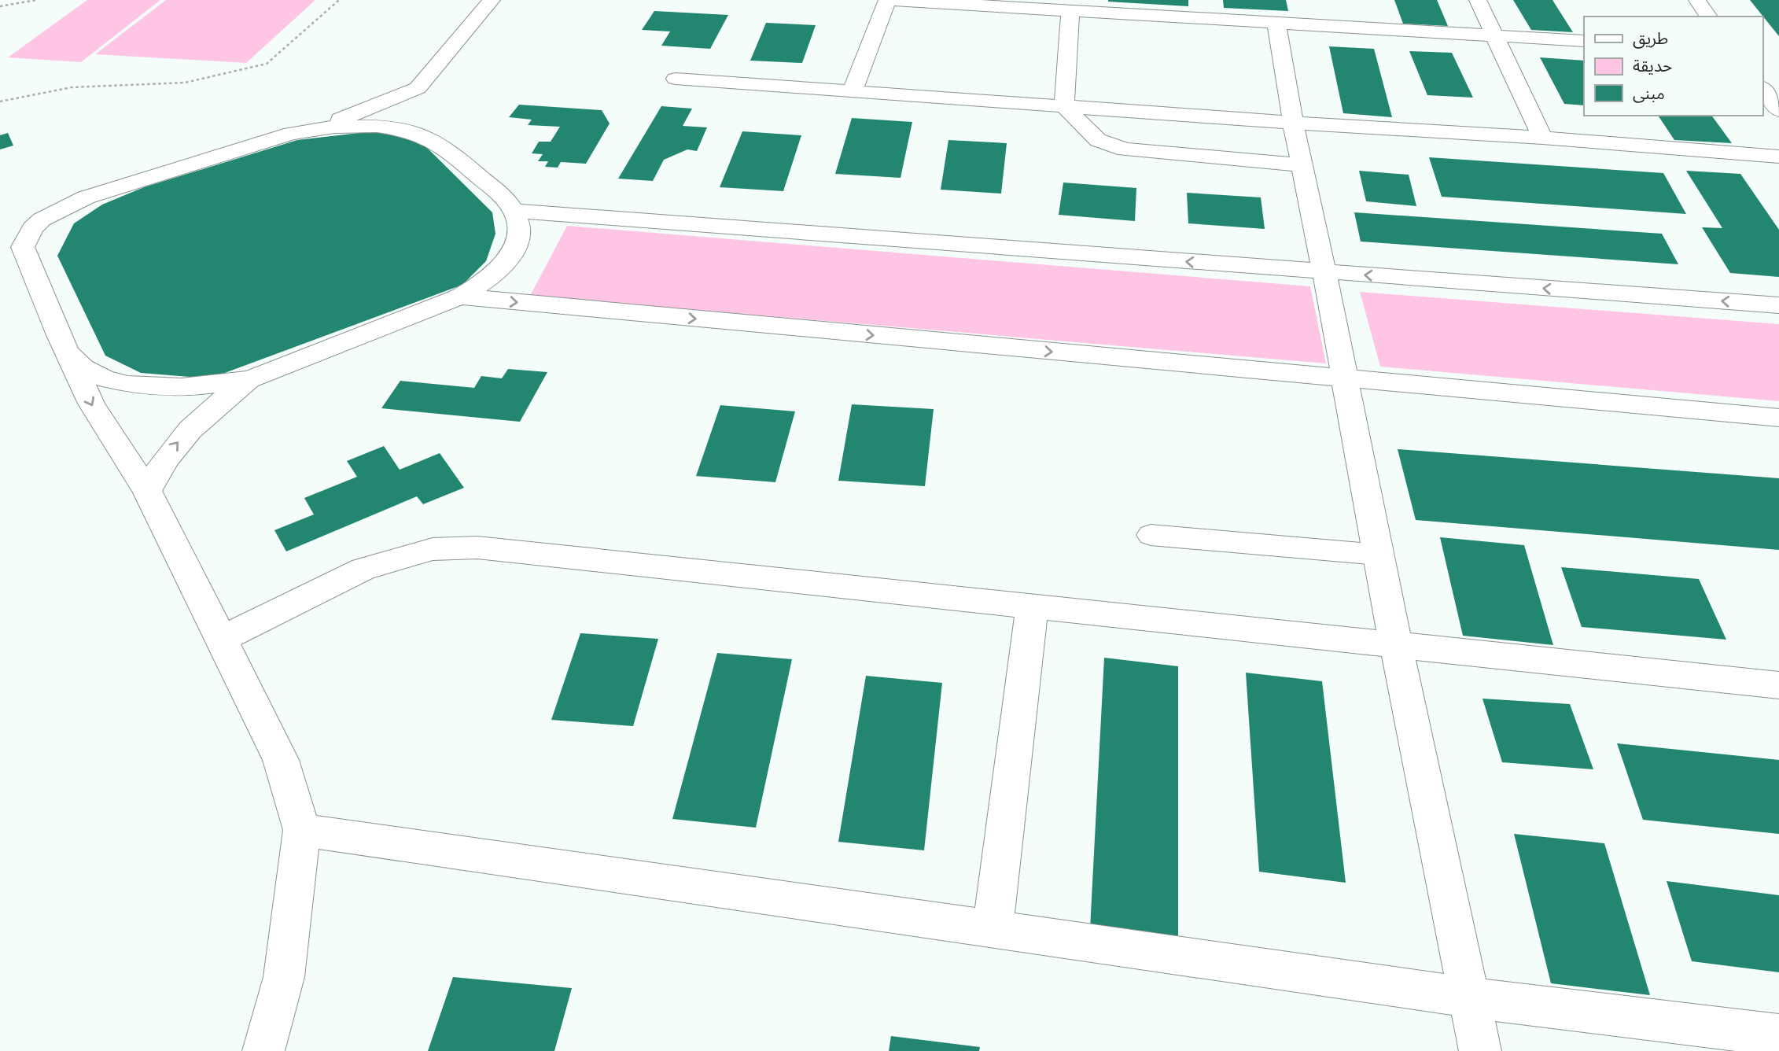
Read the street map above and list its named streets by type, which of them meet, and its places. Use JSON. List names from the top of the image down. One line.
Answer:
{"legend":["طريق","حديقة","مبنى"]}
